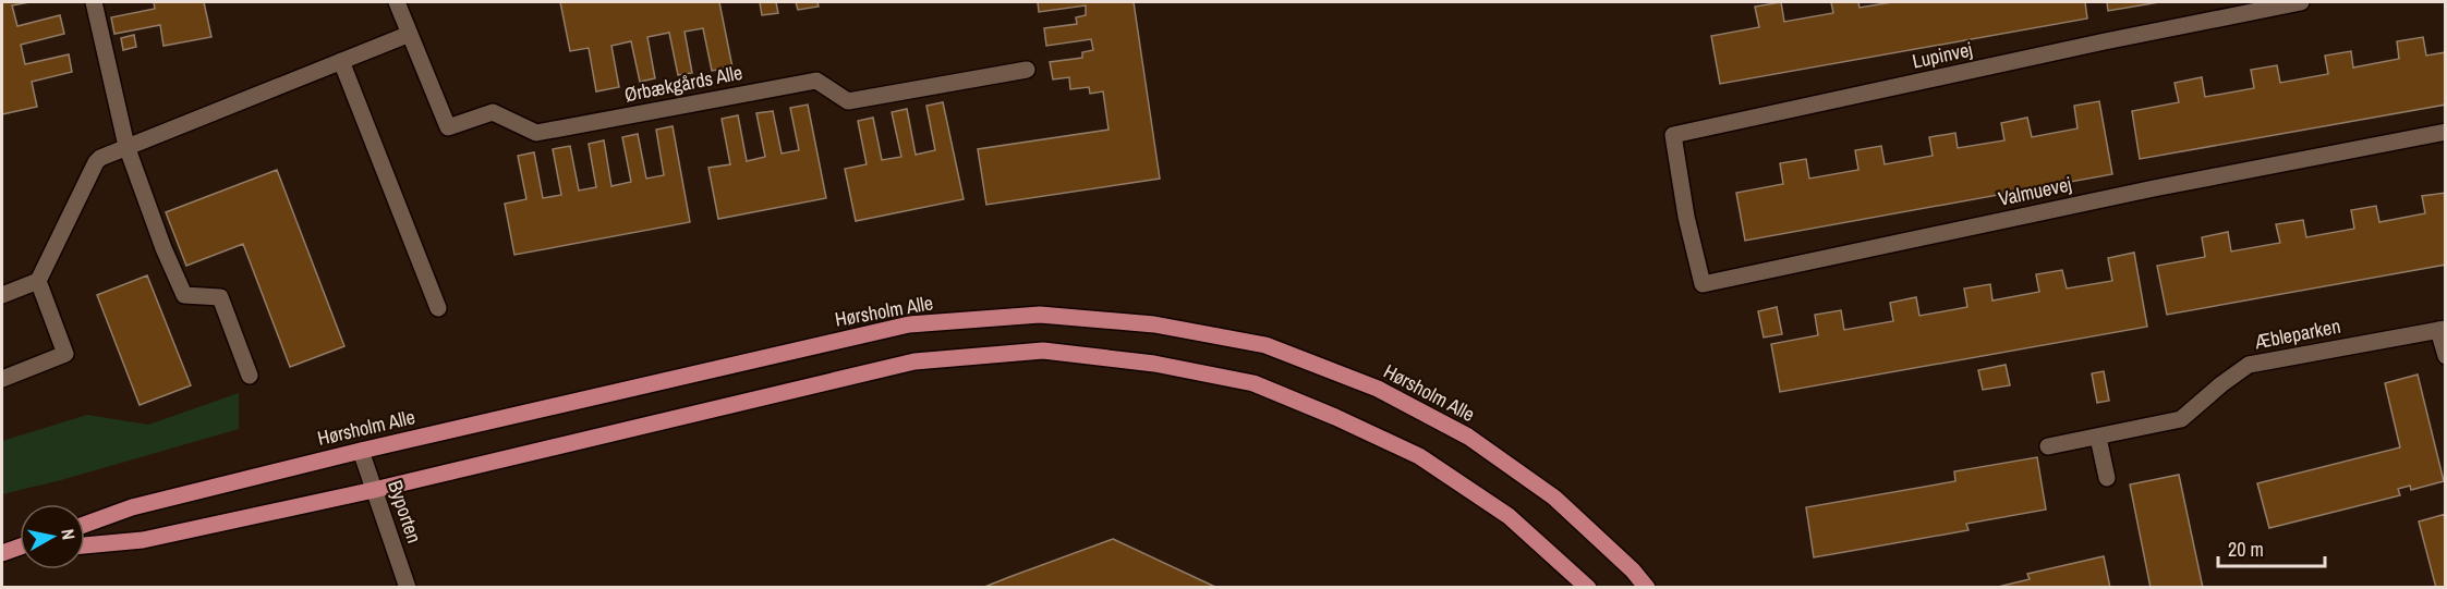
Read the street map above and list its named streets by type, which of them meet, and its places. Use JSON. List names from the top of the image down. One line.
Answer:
{"streets":{"main road":["Hørsholm Alle"],"street":["Lupinvej","Ørbækgårds Alle","Valmuevej","Æbleparken","Byporten"]},"crossings":[["Lupinvej","Valmuevej"],["Hørsholm Alle","Byporten"]],"scale_bar":"20 m","north":"right"}
